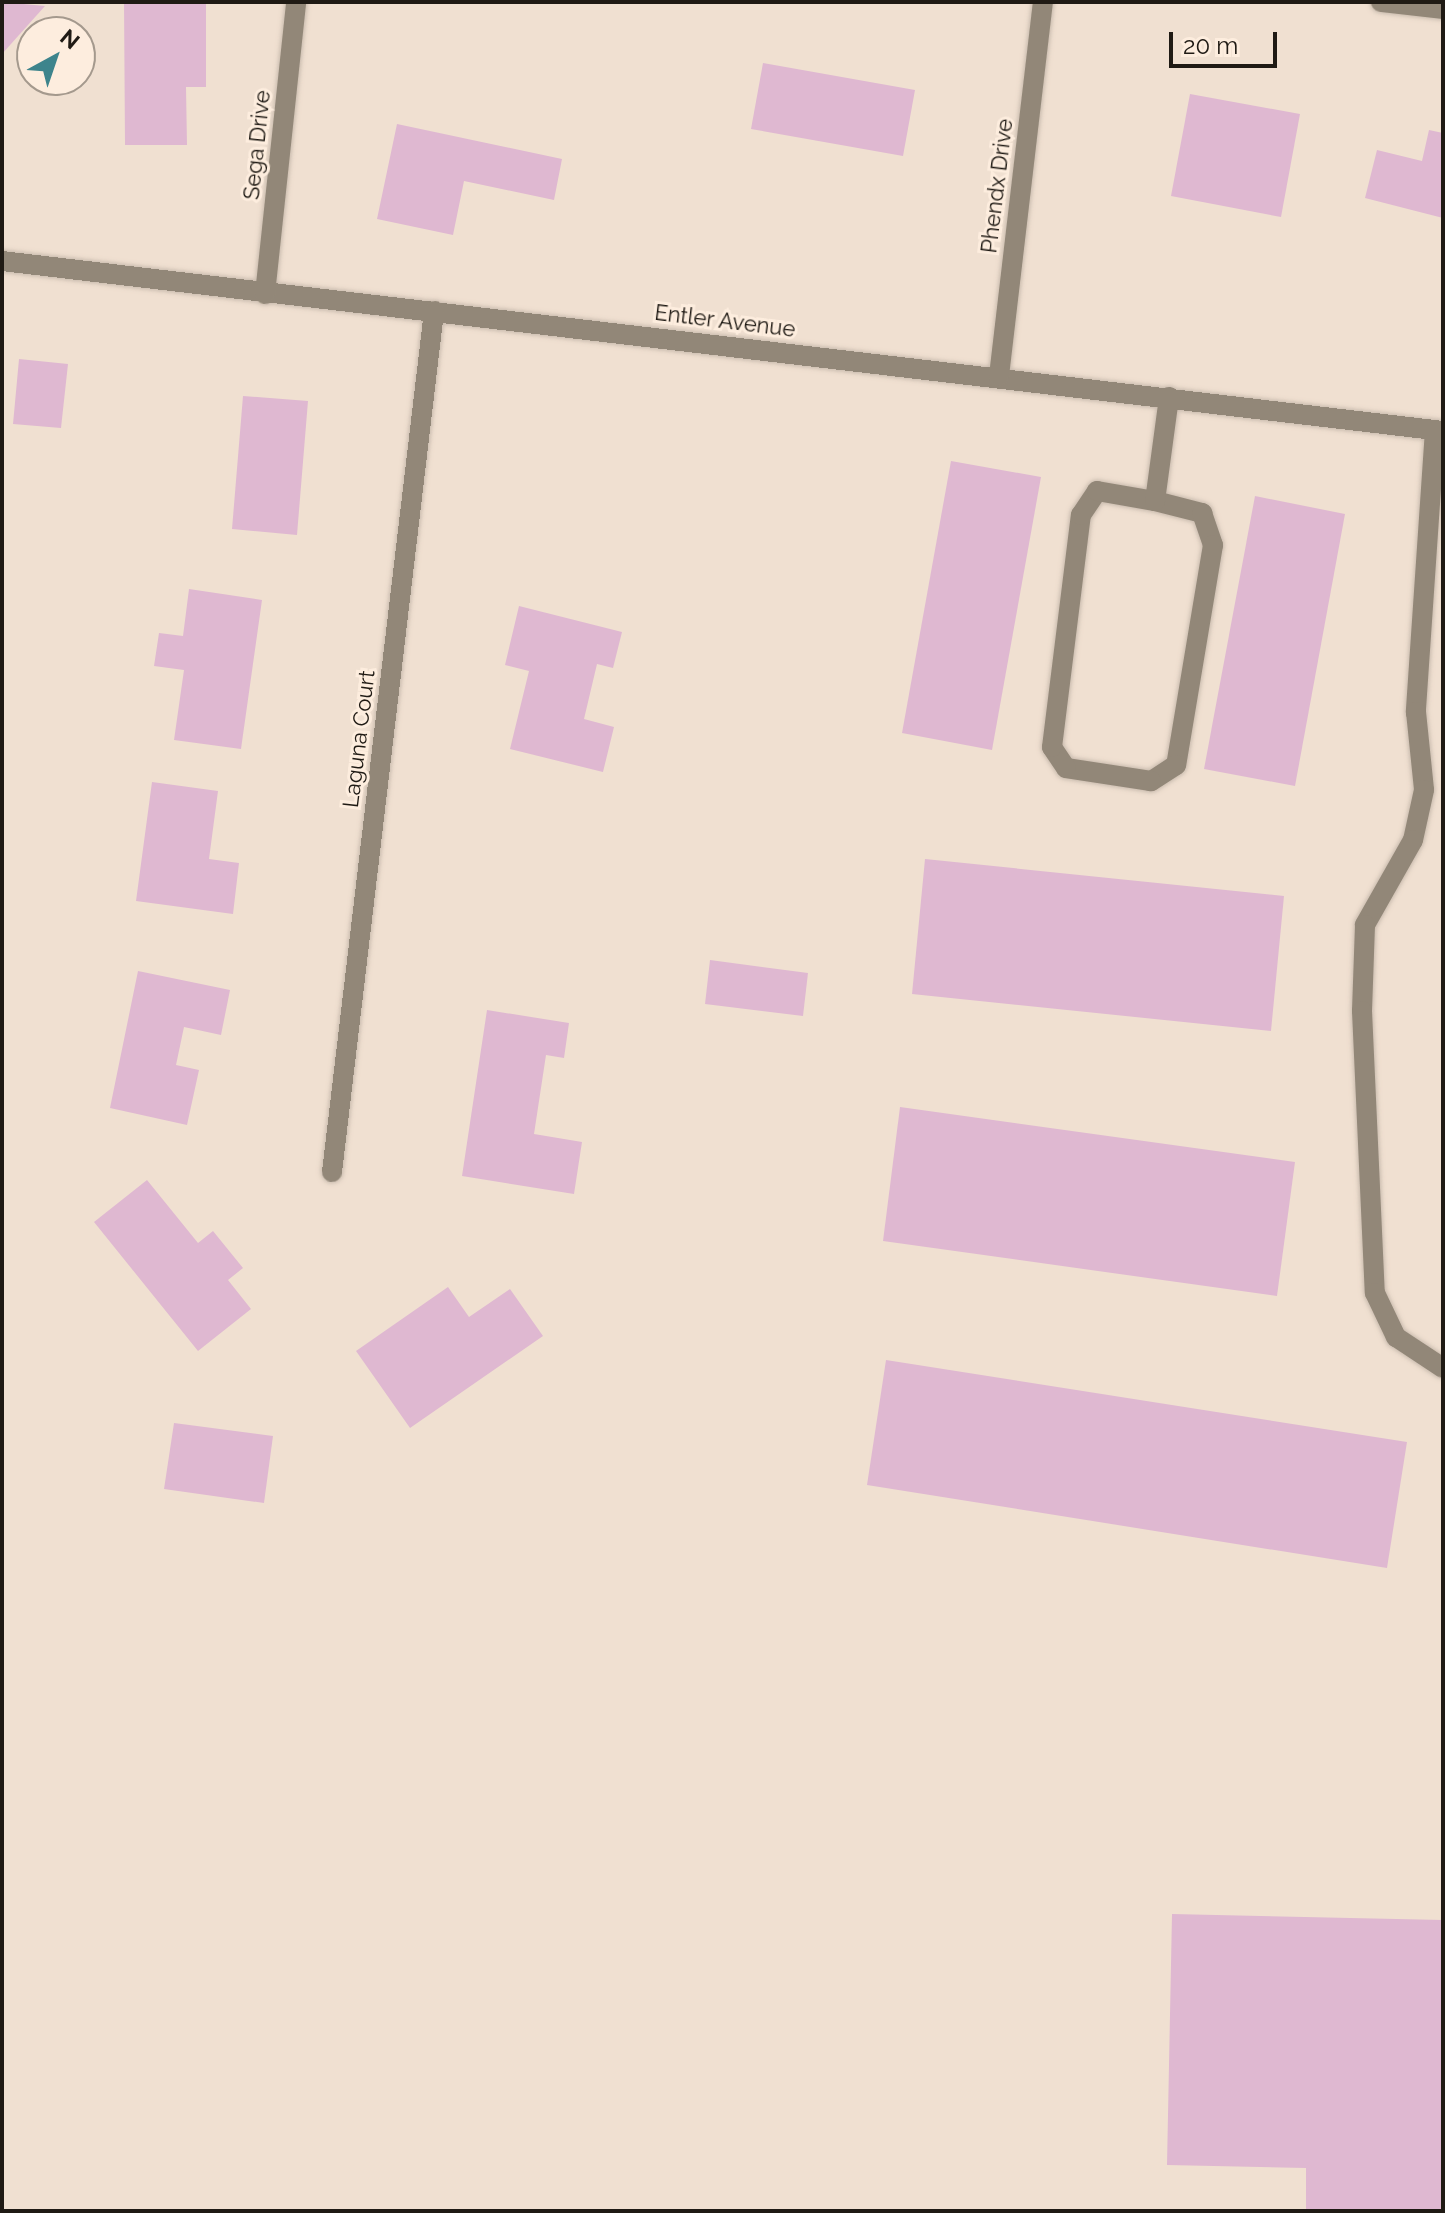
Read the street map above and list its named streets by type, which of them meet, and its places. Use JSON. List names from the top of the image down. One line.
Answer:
{"streets":{"street":["Sega Drive","Phendx Drive","Entler Avenue","Laguna Court"]},"crossings":[["Sega Drive","Entler Avenue"],["Phendx Drive","Entler Avenue"],["Entler Avenue","Laguna Court"]],"scale_bar":"20 m","north":"top right"}
